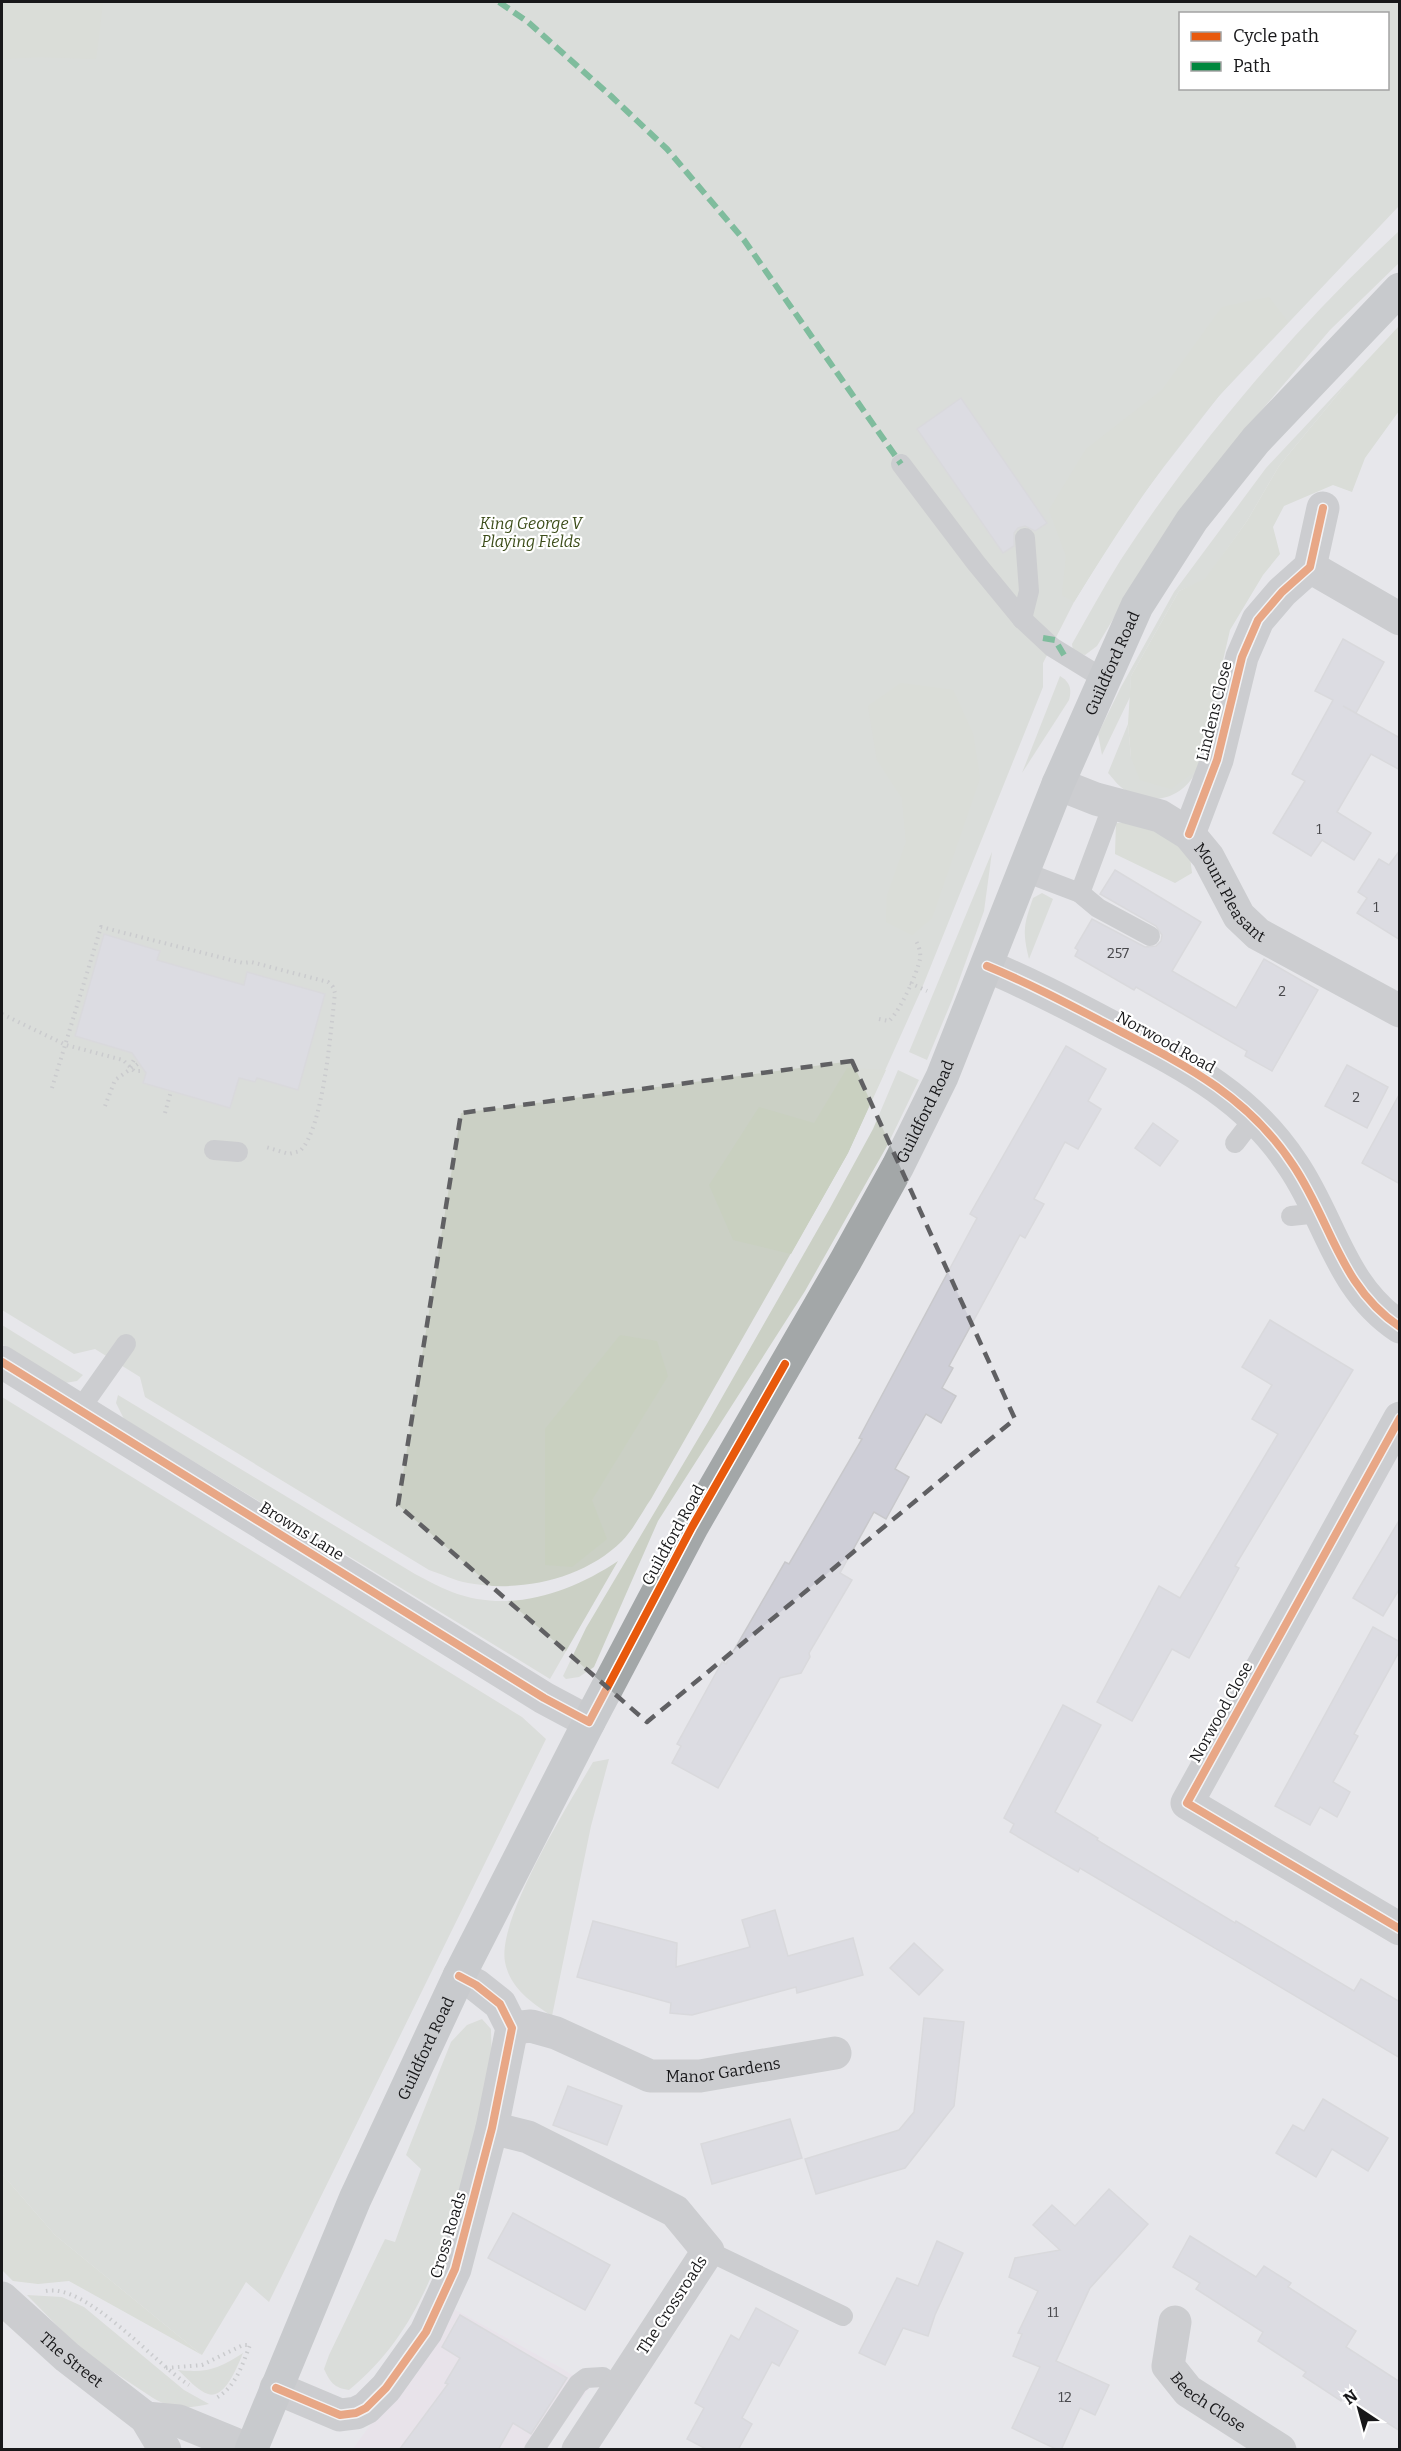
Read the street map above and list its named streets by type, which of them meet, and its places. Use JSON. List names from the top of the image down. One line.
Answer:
{"streets":{"main road":["Guildford Road"],"street":["Lindens Close","Mount Pleasant","Norwood Road","Browns Lane","Norwood Close","Manor Gardens","Cross Roads","The Crossroads","The Street","Beech Close"]},"crossings":[["Guildford Road","Mount Pleasant"],["Guildford Road","Norwood Road"],["Guildford Road","Browns Lane"],["Guildford Road","Cross Roads"],["Lindens Close","Mount Pleasant"],["Manor Gardens","Cross Roads"],["Cross Roads","The Crossroads"]],"parks":["King George V Playing Fields"],"house_numbers":["1","1","257","2","2","11","12"],"legend":["Cycle path","Path"],"north":"top left"}
